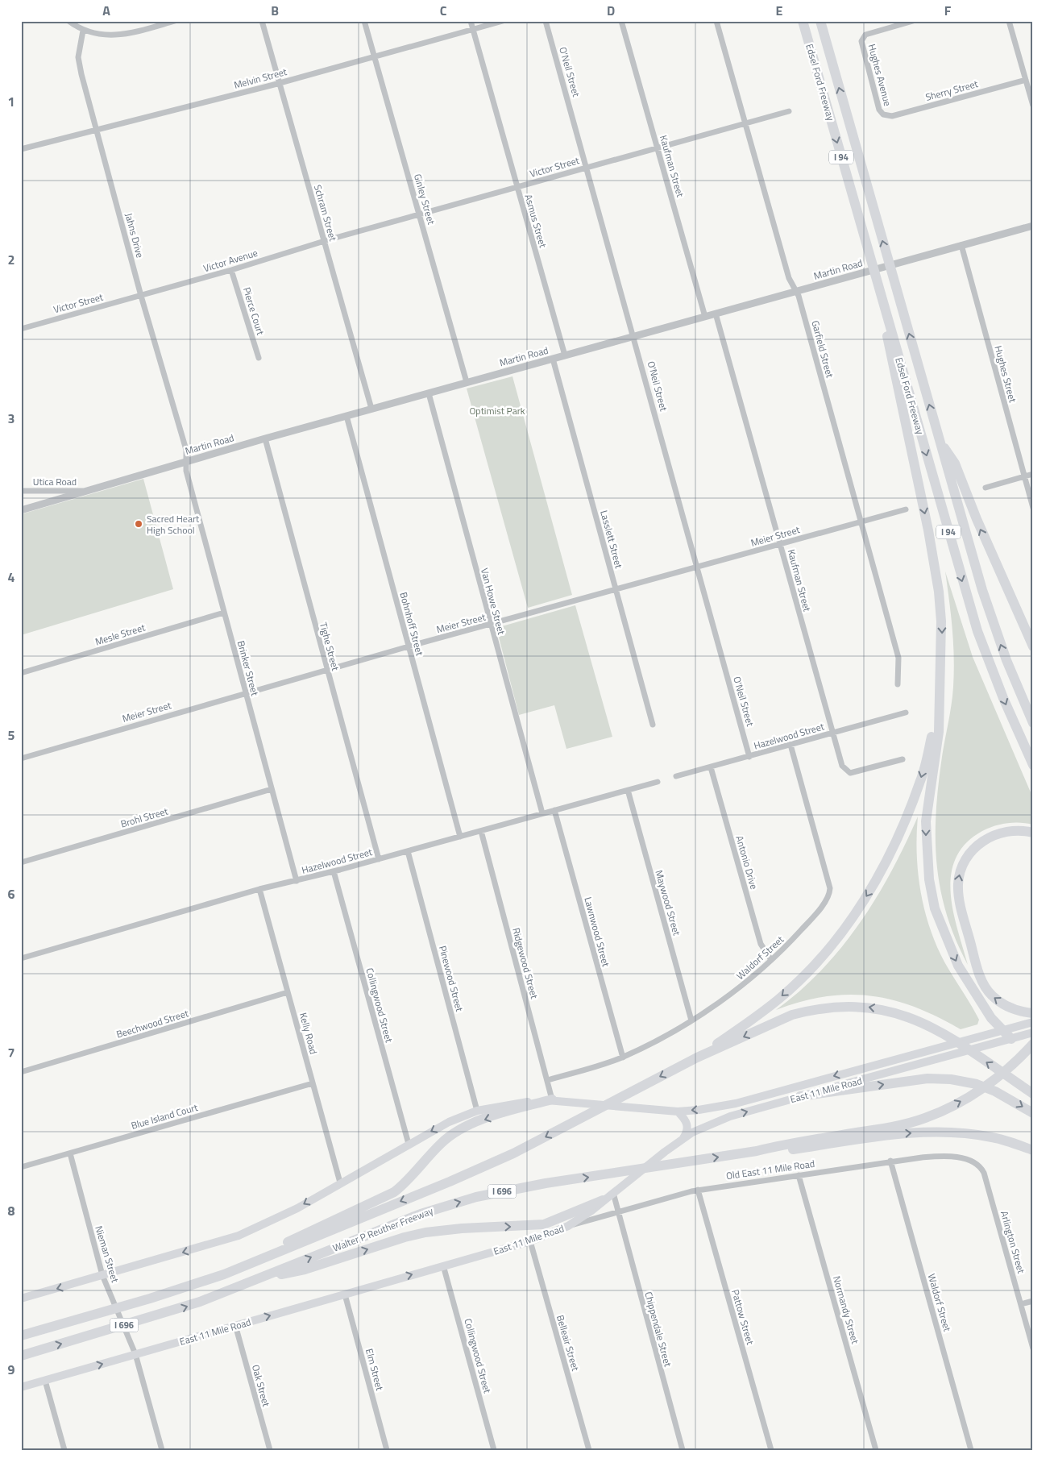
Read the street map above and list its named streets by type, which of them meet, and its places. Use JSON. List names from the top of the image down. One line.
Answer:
{"streets":{"highway":["Edsel Ford Freeway","I 94","I 696","Walter P Reuther Freeway"],"main road":["East 11 Mile Road"],"street":["O'Neil Street","Hughes Avenue","Melvin Street","Sherry Street","Kaufman Street","Victor Street","Ginley Street","Schram Street","Asmus Street","Jahns Drive","Victor Avenue","Martin Road","Pierce Court","Garfield Street","Hughes Street","Utica Road","Meier Street","Lasslett Street","Van Howe Street","Bohnhoff Street","Mesle Street","Tighe Street","Brinker Street","Hazelwood Street","Brohl Street","Antonio Drive","Maywood Street","Lawnwood Street","Waldorf Street","Ridgewood Street","Pinewood Street","Collingwood Street","Beechwood Street","Kelly Road","Blue Island Court","Old East 11 Mile Road","Arlington Street","Nieman Street","Normandy Street","Pattow Street","Chippendale Street","Belleair Street","Elm Street","Oak Street"]},"crossings":[["O'Neil Street","Victor Street"],["O'Neil Street","Martin Road"],["O'Neil Street","Meier Street"],["O'Neil Street","Hazelwood Street"],["Hughes Avenue","Sherry Street"],["Melvin Street","Ginley Street"],["Melvin Street","Schram Street"],["Melvin Street","Asmus Street"],["Melvin Street","Jahns Drive"],["Kaufman Street","Victor Street"],["Kaufman Street","Martin Road"],["Kaufman Street","Meier Street"],["Kaufman Street","Hazelwood Street"],["Victor Street","Ginley Street"],["Victor Street","Schram Street"],["Victor Street","Asmus Street"],["Victor Street","Jahns Drive"],["Victor Street","Victor Avenue"],["Victor Street","Garfield Street"],["Ginley Street","Martin Road"],["Schram Street","Victor Avenue"],["Schram Street","Martin Road"],["Asmus Street","Martin Road"],["Jahns Drive","Victor Avenue"],["Jahns Drive","Martin Road"],["Jahns Drive","Brinker Street"],["Victor Avenue","Pierce Court"],["Martin Road","Garfield Street"],["Martin Road","Hughes Street"],["Martin Road","Utica Road"],["Martin Road","Lasslett Street"],["Martin Road","Van Howe Street"],["Martin Road","Bohnhoff Street"],["Martin Road","Tighe Street"],["Martin Road","Brinker Street"],["Garfield Street","Meier Street"],["Meier Street","Lasslett Street"],["Meier Street","Van Howe Street"],["Meier Street","Bohnhoff Street"],["Meier Street","Tighe Street"],["Meier Street","Brinker Street"],["Van Howe Street","Hazelwood Street"],["Bohnhoff Street","Hazelwood Street"],["Mesle Street","Brinker Street"],["Tighe Street","Hazelwood Street"],["Brinker Street","Hazelwood Street"],["Brinker Street","Brohl Street"],["Hazelwood Street","Antonio Drive"],["Hazelwood Street","Maywood Street"],["Hazelwood Street","Lawnwood Street"],["Hazelwood Street","Waldorf Street"],["Hazelwood Street","Ridgewood Street"],["Hazelwood Street","Pinewood Street"],["Hazelwood Street","Collingwood Street"],["Hazelwood Street","Kelly Road"],["Antonio Drive","Waldorf Street"],["Maywood Street","Waldorf Street"],["Lawnwood Street","Waldorf Street"],["Waldorf Street","Ridgewood Street"],["Waldorf Street","Old East 11 Mile Road"],["Ridgewood Street","East 11 Mile Road"],["Pinewood Street","East 11 Mile Road"],["Collingwood Street","East 11 Mile Road"],["Beechwood Street","Kelly Road"],["Kelly Road","East 11 Mile Road"],["Kelly Road","Blue Island Court"],["East 11 Mile Road","Old East 11 Mile Road"],["East 11 Mile Road","Nieman Street"],["East 11 Mile Road","Chippendale Street"],["East 11 Mile Road","Belleair Street"],["East 11 Mile Road","Elm Street"],["East 11 Mile Road","Oak Street"],["Blue Island Court","Nieman Street"],["Old East 11 Mile Road","Arlington Street"],["Old East 11 Mile Road","Normandy Street"],["Old East 11 Mile Road","Pattow Street"],["Old East 11 Mile Road","Chippendale Street"]],"parks":["Optimist Park"],"places":["Sacred Heart High School"],"grid":{"columns":["A","B","C","D","E","F"],"rows":["1","2","3","4","5","6","7","8","9"]}}
